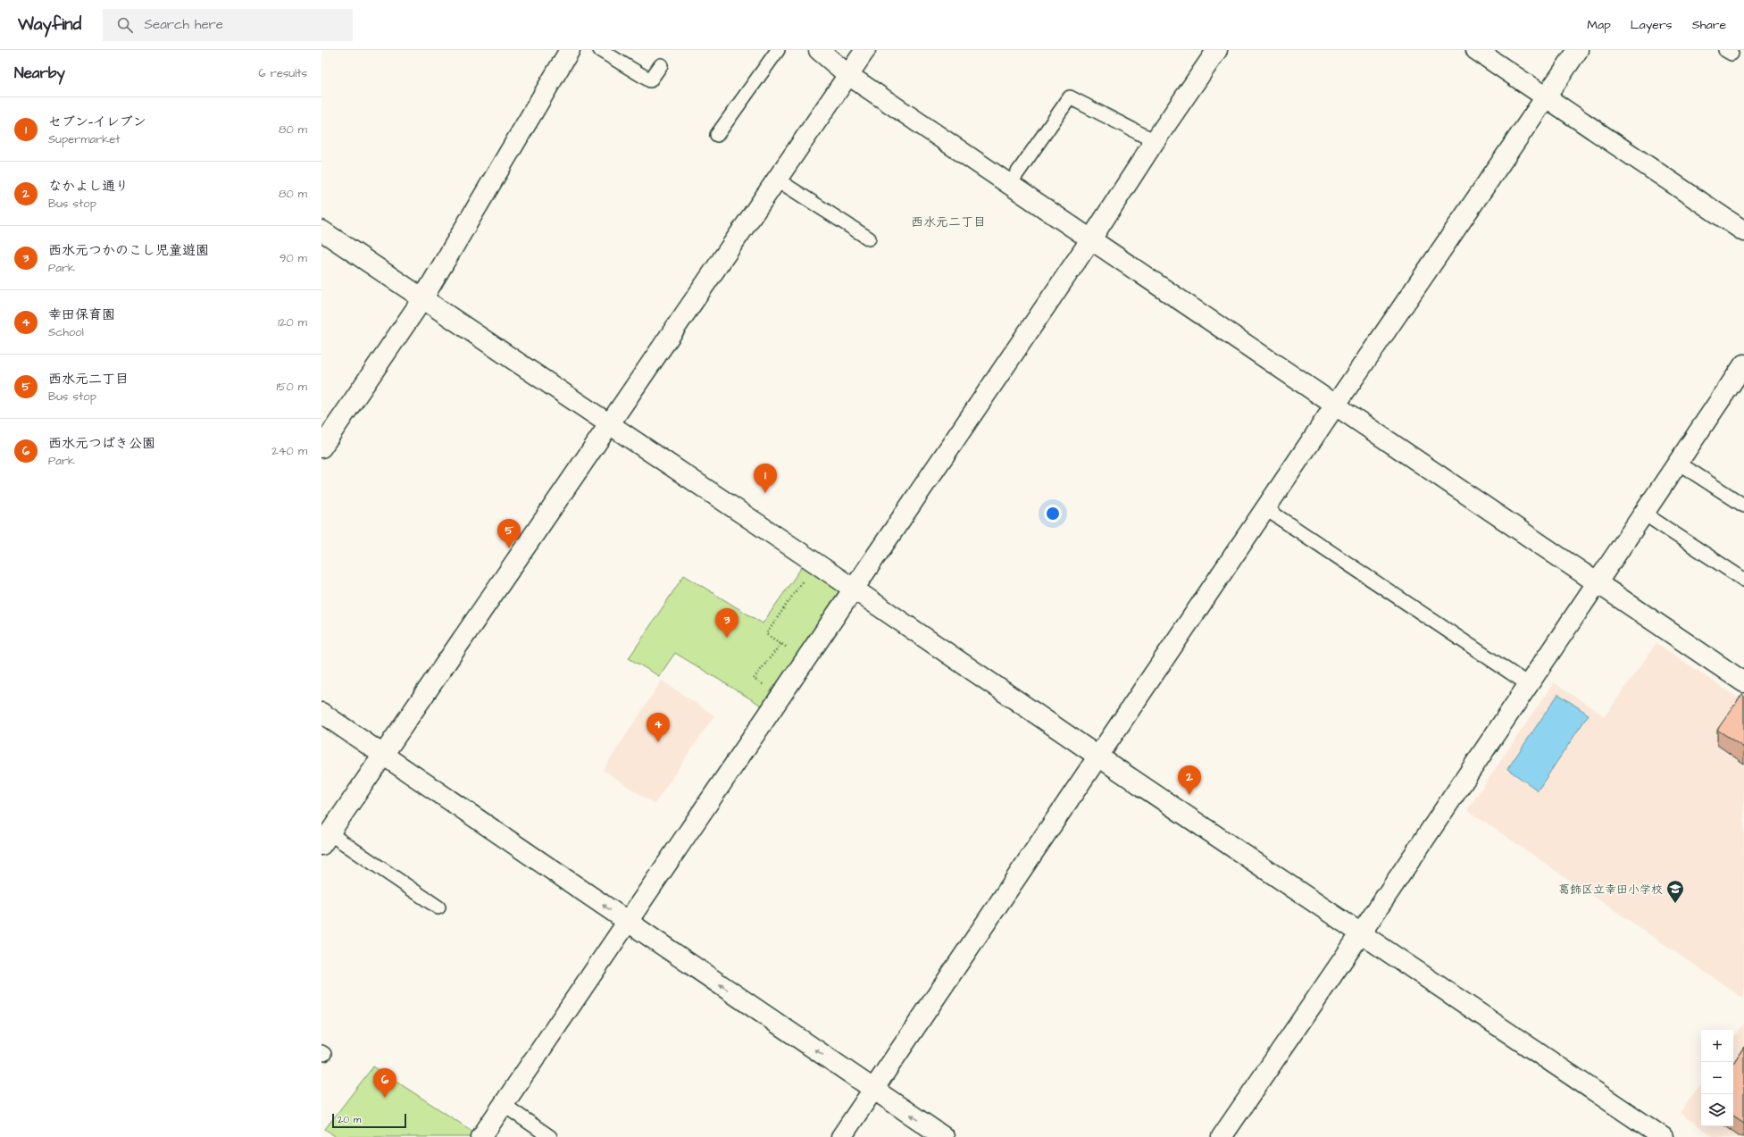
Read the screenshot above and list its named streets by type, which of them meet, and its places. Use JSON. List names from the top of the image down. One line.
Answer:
{"districts":["西水元二丁目"],"places":{"school or university":["葛飾区立幸田小学校"]},"scale_bar":"20 m","page":{"header":"Wayfind","search":"Search here","nav":["Map","Layers","Share"],"heading":["Nearby","6 results"],"list":[{"mark":"1","name":"セブン-イレブン","note":"Supermarket","value":"80 m"},{"mark":"2","name":"なかよし通り","note":"Bus stop","value":"80 m"},{"mark":"3","name":"西水元つかのこし児童遊園","note":"Park","value":"90 m"},{"mark":"4","name":"幸田保育園","note":"School","value":"120 m"},{"mark":"5","name":"西水元二丁目","note":"Bus stop","value":"150 m"},{"mark":"6","name":"西水元つばき公園","note":"Park","value":"240 m"}],"pins":["1","5","3","4","2","6"],"map_buttons":["+","−"],"scale":"20 m"}}
